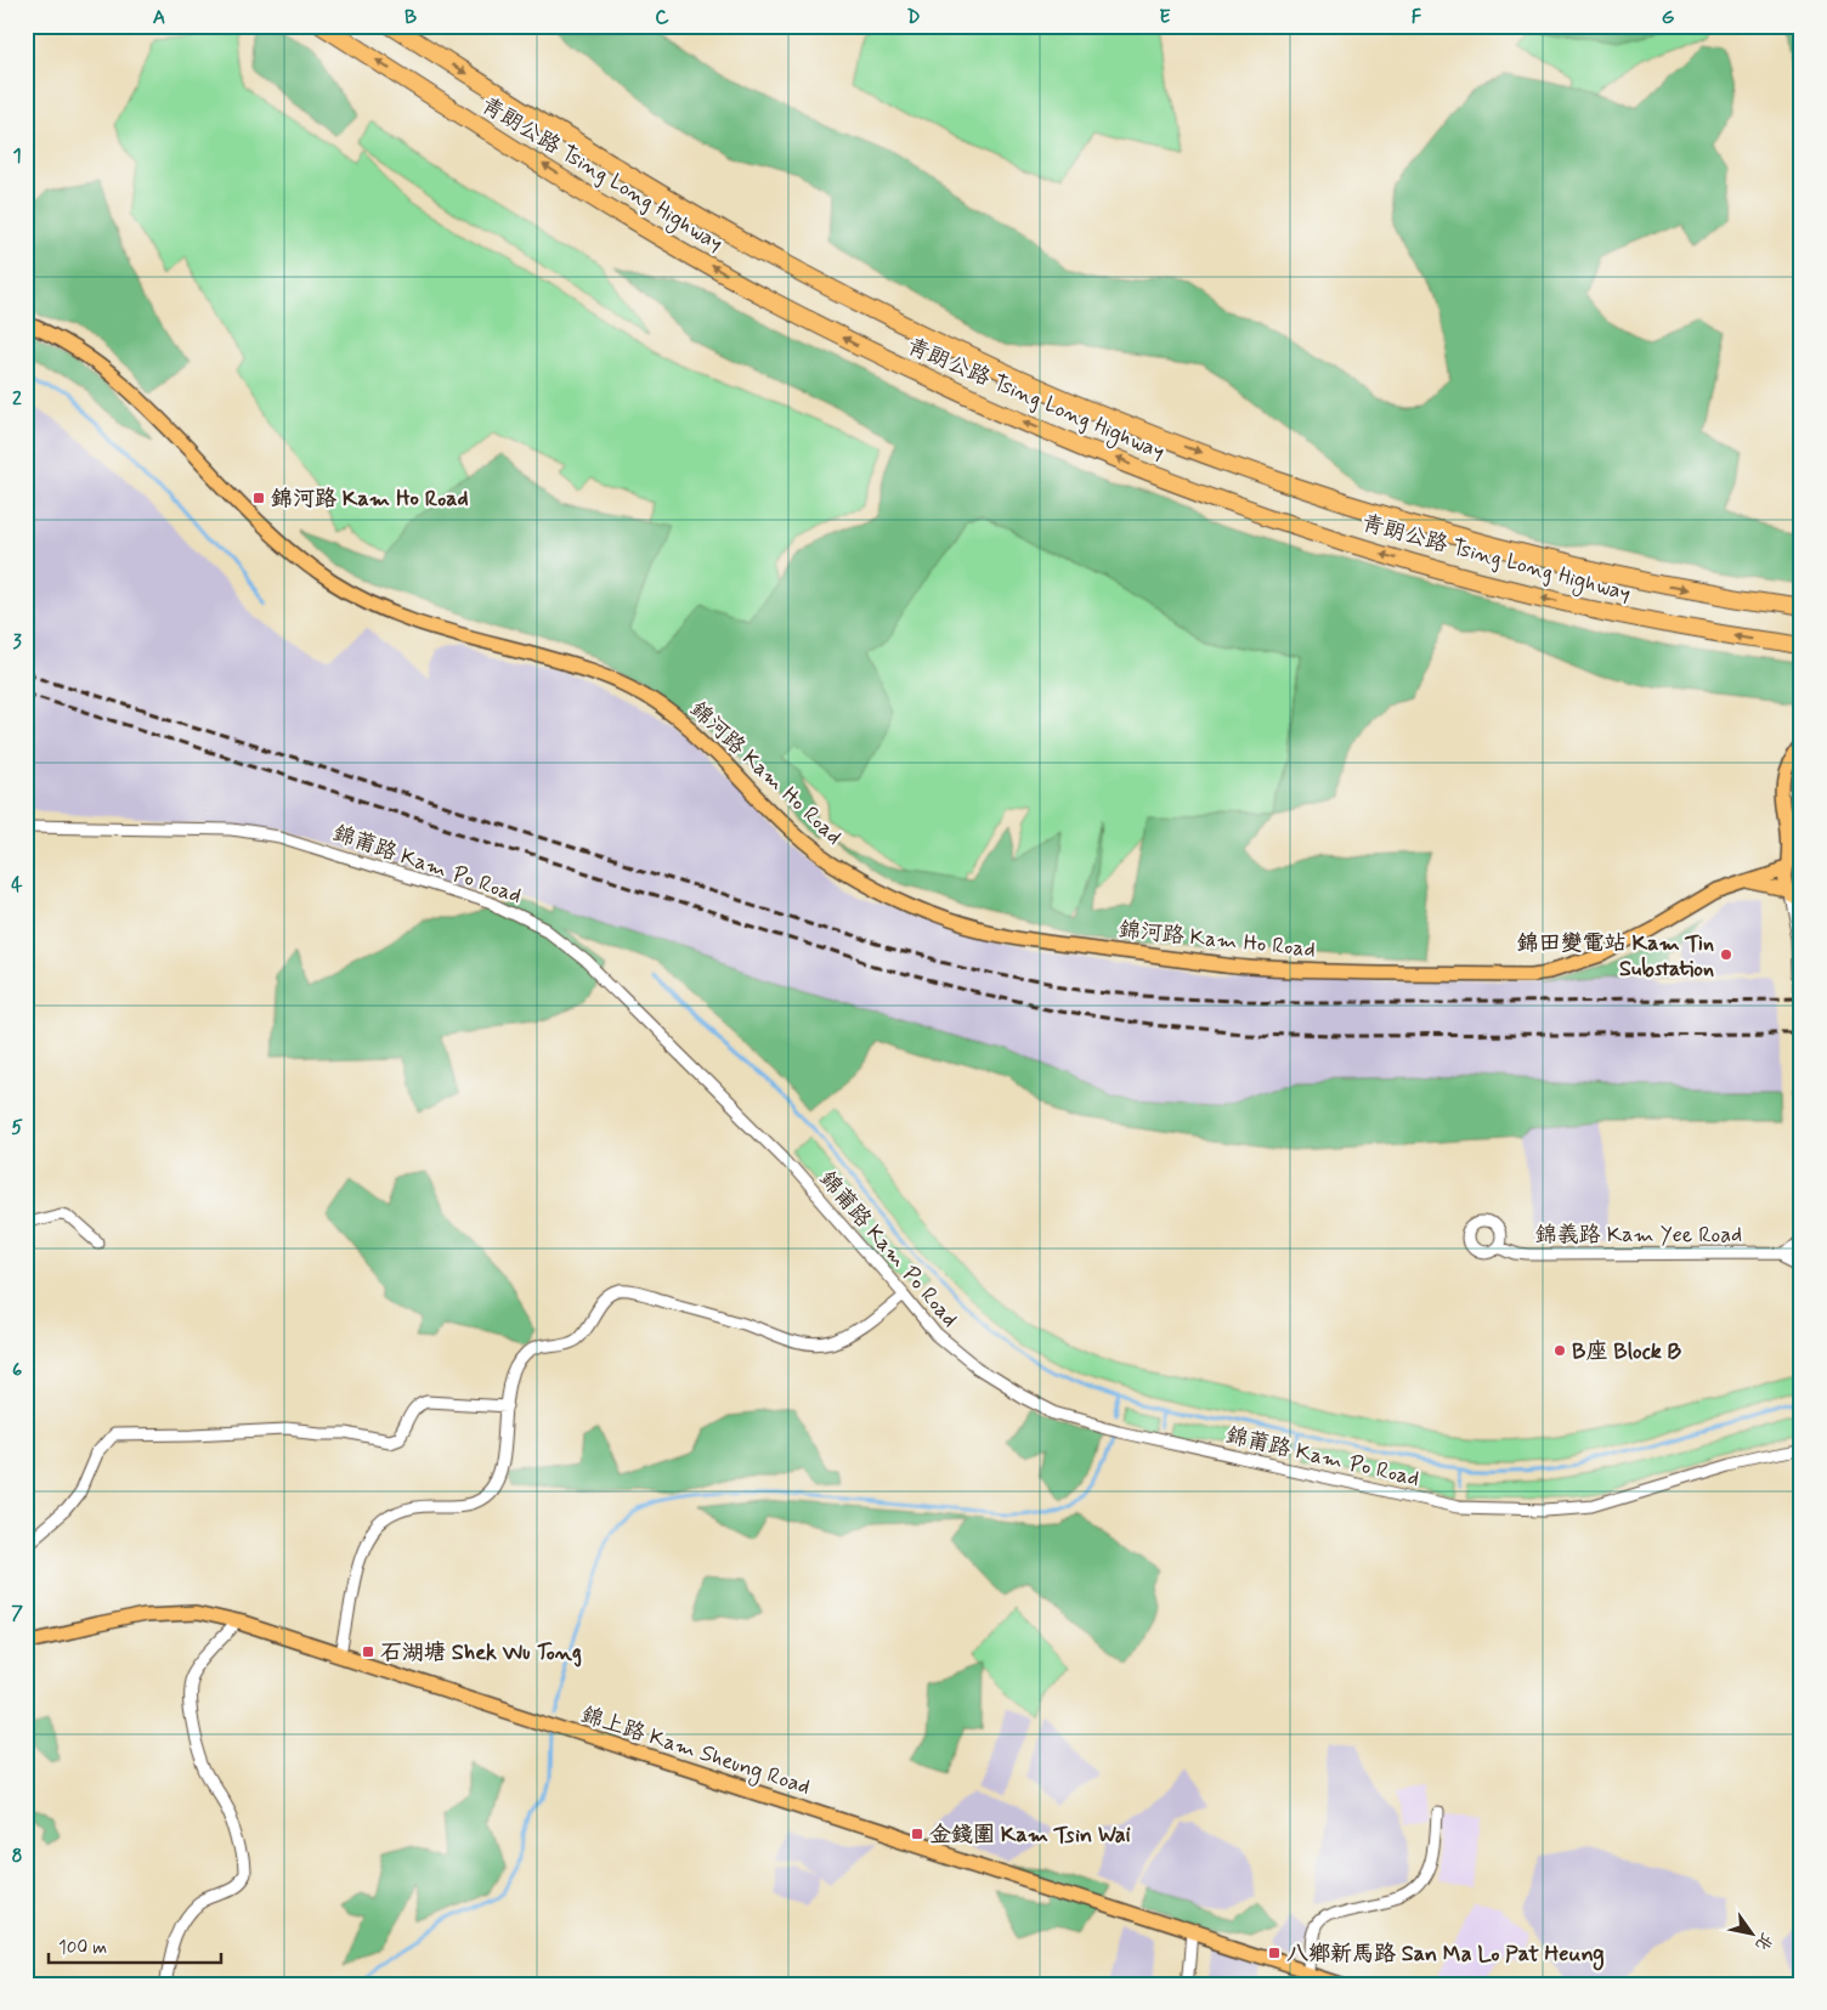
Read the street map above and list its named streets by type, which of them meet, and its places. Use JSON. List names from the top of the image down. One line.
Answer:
{"streets":{"highway":["青朗公路 Tsing Long Highway"],"main road":["錦河路 Kam Ho Road","錦上路 Kam Sheung Road"],"street":["錦莆路 Kam Po Road","錦義路 Kam Yee Road"]},"places":{"transit":["錦河路 Kam Ho Road","石湖塘 Shek Wu Tong","金錢圍 Kam Tsin Wai","八鄉新馬路 San Ma Lo Pat Heung"],"other":["錦田變電站 Kam Tin Substation","B座 Block B"]},"scale_bar":"100 m","north":"bottom right","grid":{"columns":["A","B","C","D","E","F","G"],"rows":["1","2","3","4","5","6","7","8"]}}
